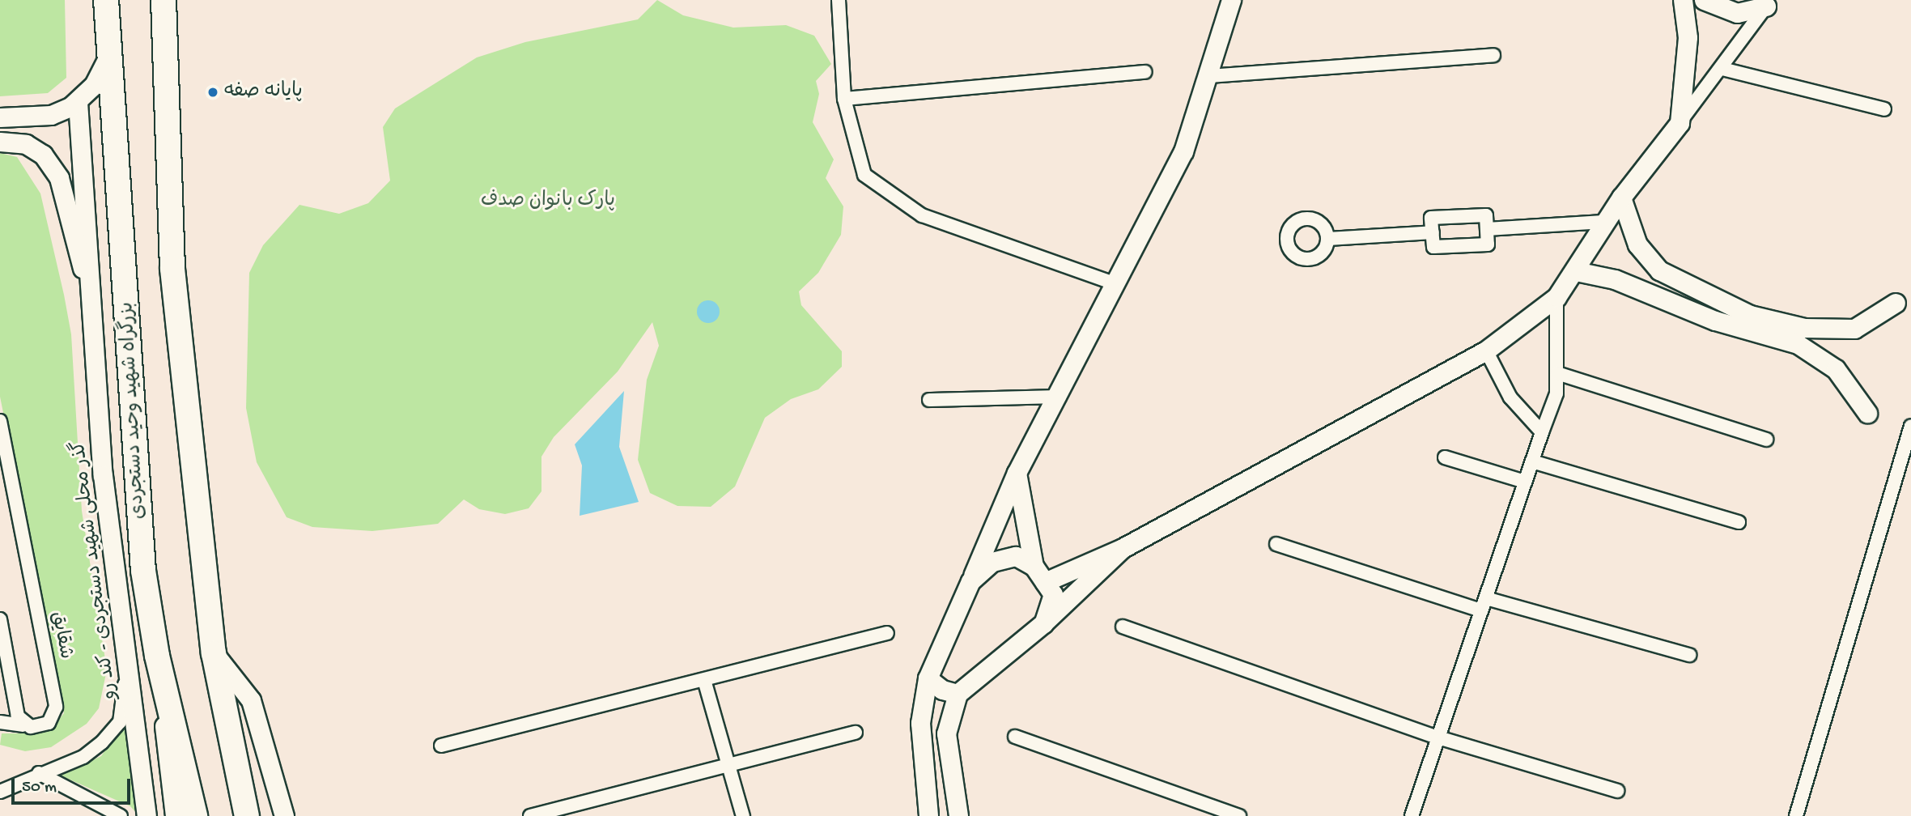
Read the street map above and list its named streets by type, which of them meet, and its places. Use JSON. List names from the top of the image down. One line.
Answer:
{"streets":{"highway":["بزرگراه شهید وحید دستجردی"],"street":["گذر محلی شهید دستجردی - کند رو","شقایق"]},"parks":["پارک بانوان صدف"],"places":["پایانه صفه"],"scale_bar":"50 m"}
